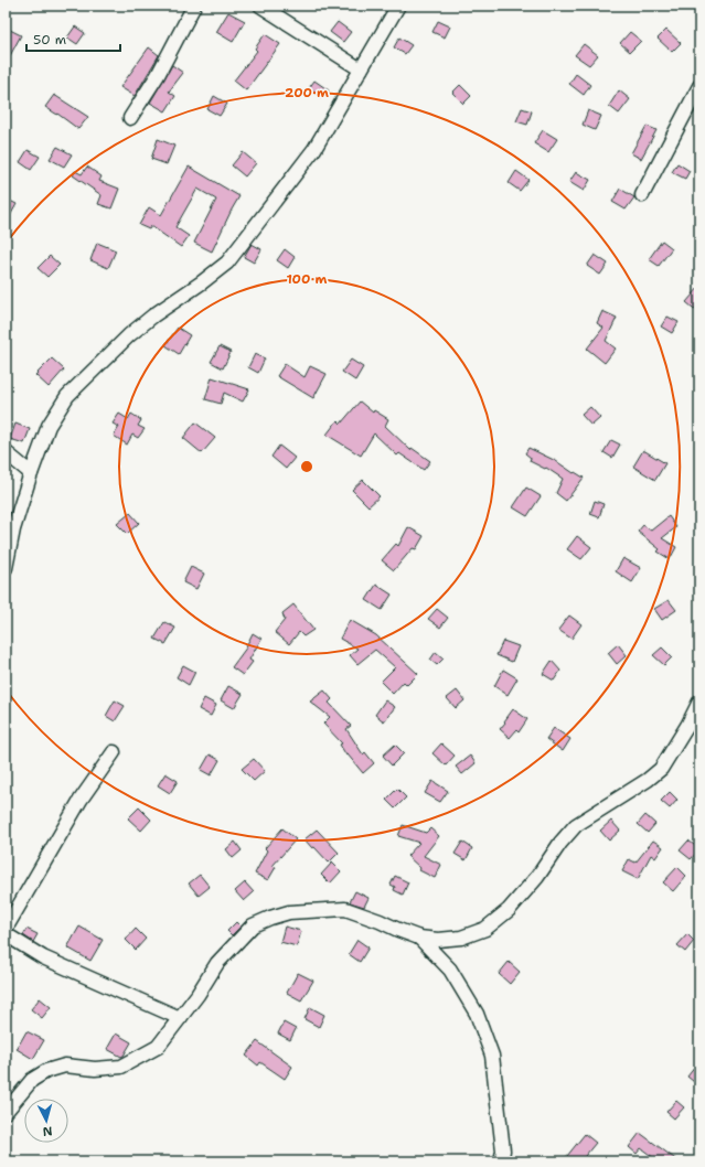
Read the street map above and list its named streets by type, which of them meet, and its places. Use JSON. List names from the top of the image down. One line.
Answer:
{"scale_bar":"50 m","north":"bottom","rings":["200 m","100 m"]}
